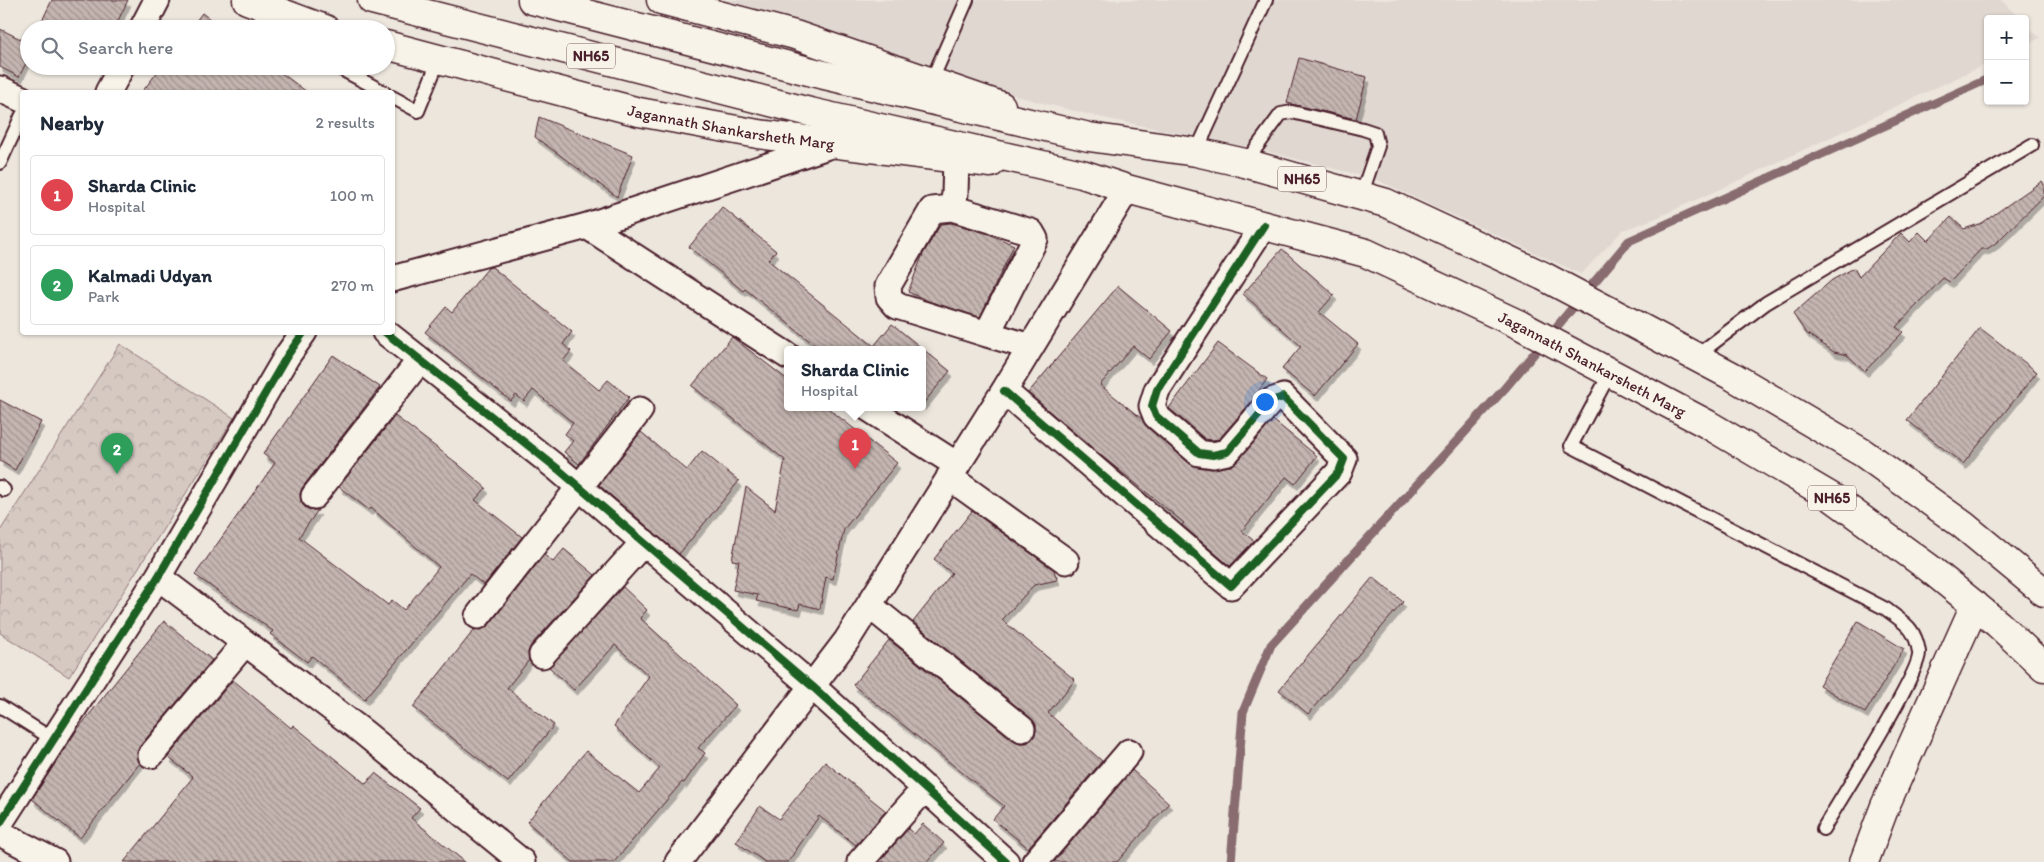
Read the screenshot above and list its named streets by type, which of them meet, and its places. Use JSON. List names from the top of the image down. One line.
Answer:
{"streets":{"main road":["NH65","Jagannath Shankarsheth Marg"]},"page":{"map_buttons":["+","−"],"search":"Search here","heading":["Nearby","2 results"],"list":[{"mark":"1","name":"Sharda Clinic","note":"Hospital","value":"100 m"},{"mark":"2","name":"Kalmadi Udyan","note":"Park","value":"270 m"}],"popup":["Sharda Clinic","Hospital"],"pins":["1","2"]}}
